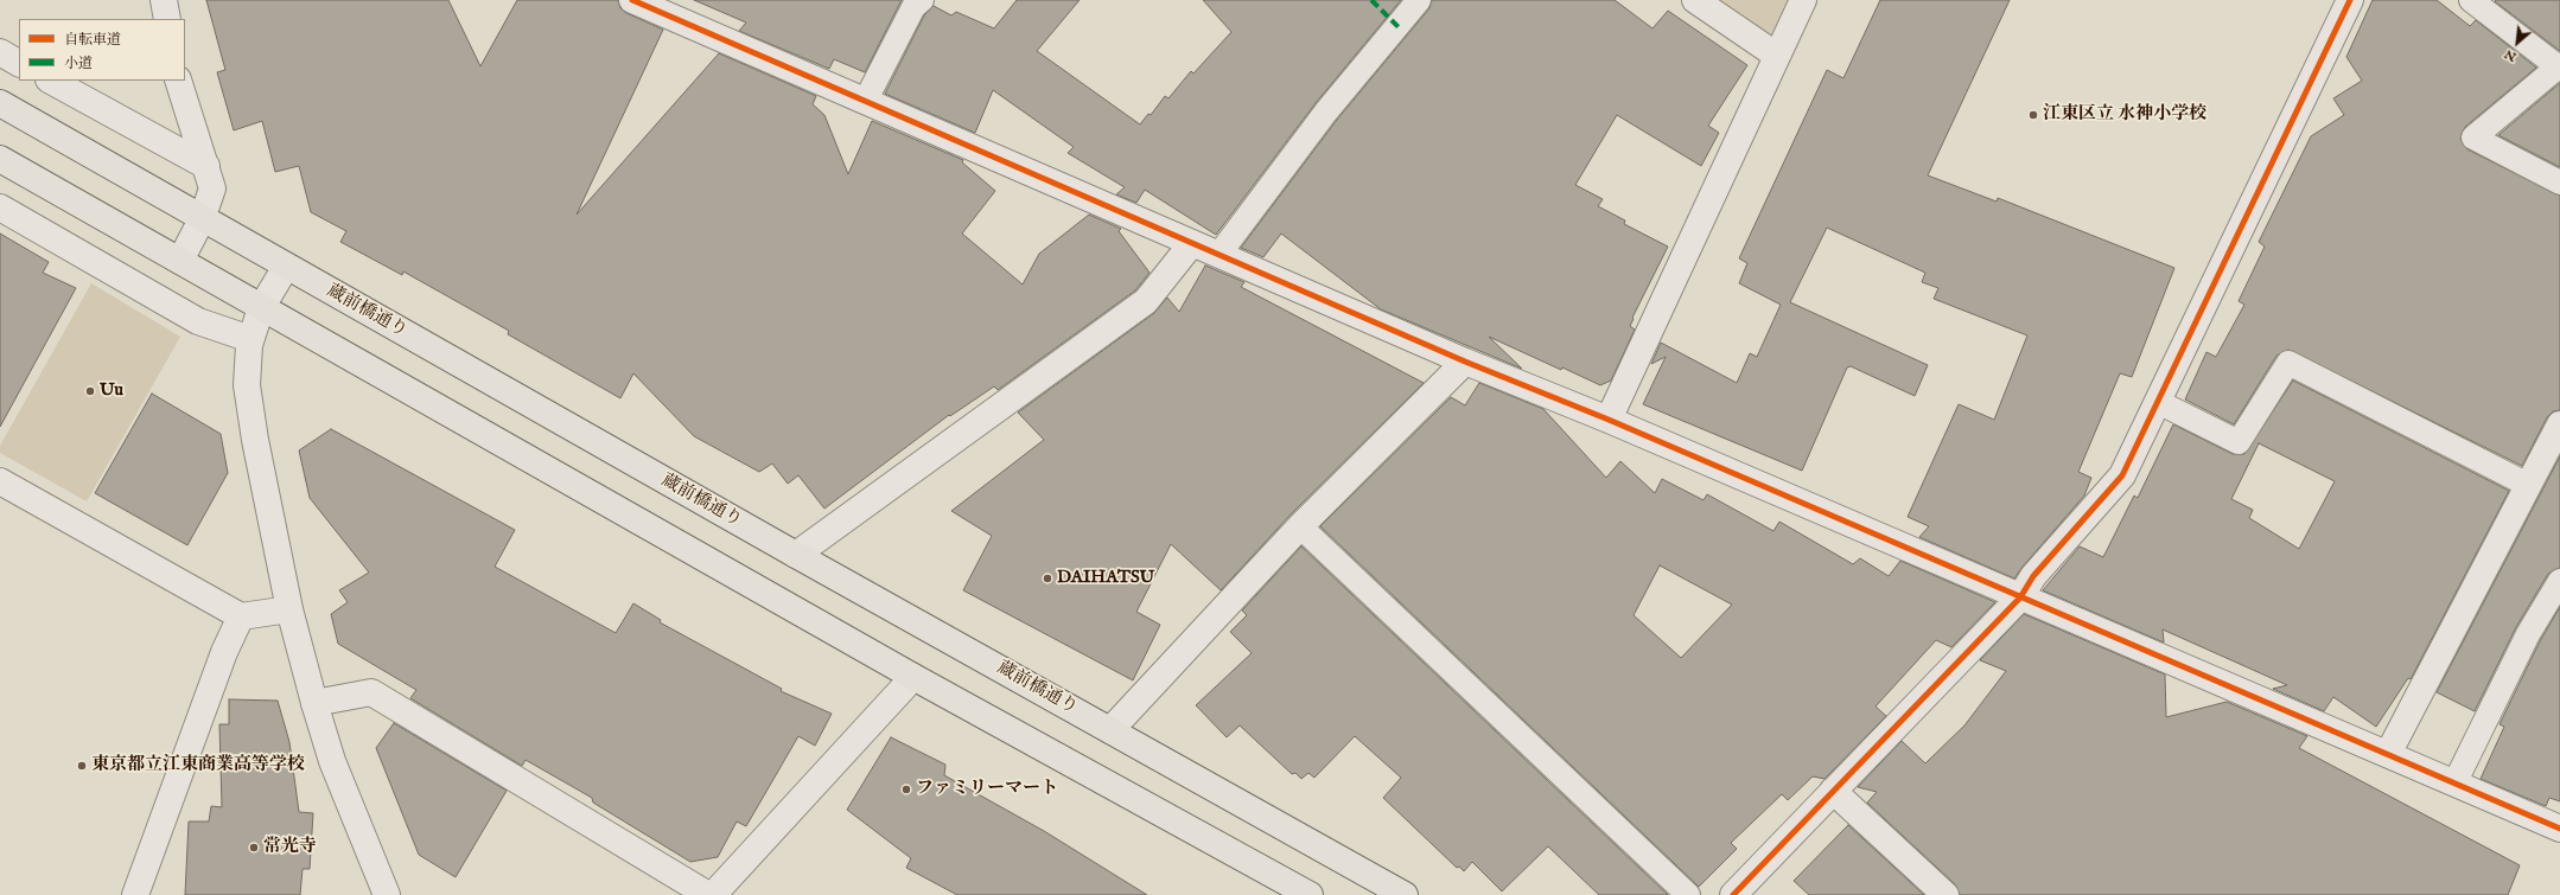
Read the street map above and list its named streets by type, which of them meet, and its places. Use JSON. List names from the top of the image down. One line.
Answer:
{"streets":{"main road":["蔵前橋通り"]},"places":["江東区立 水神小学校","Uu","DAIHATSU","東京都立江東商業高等学校","ファミリーマート","常光寺"],"legend":["自転車道","小道"],"north":"bottom left"}
